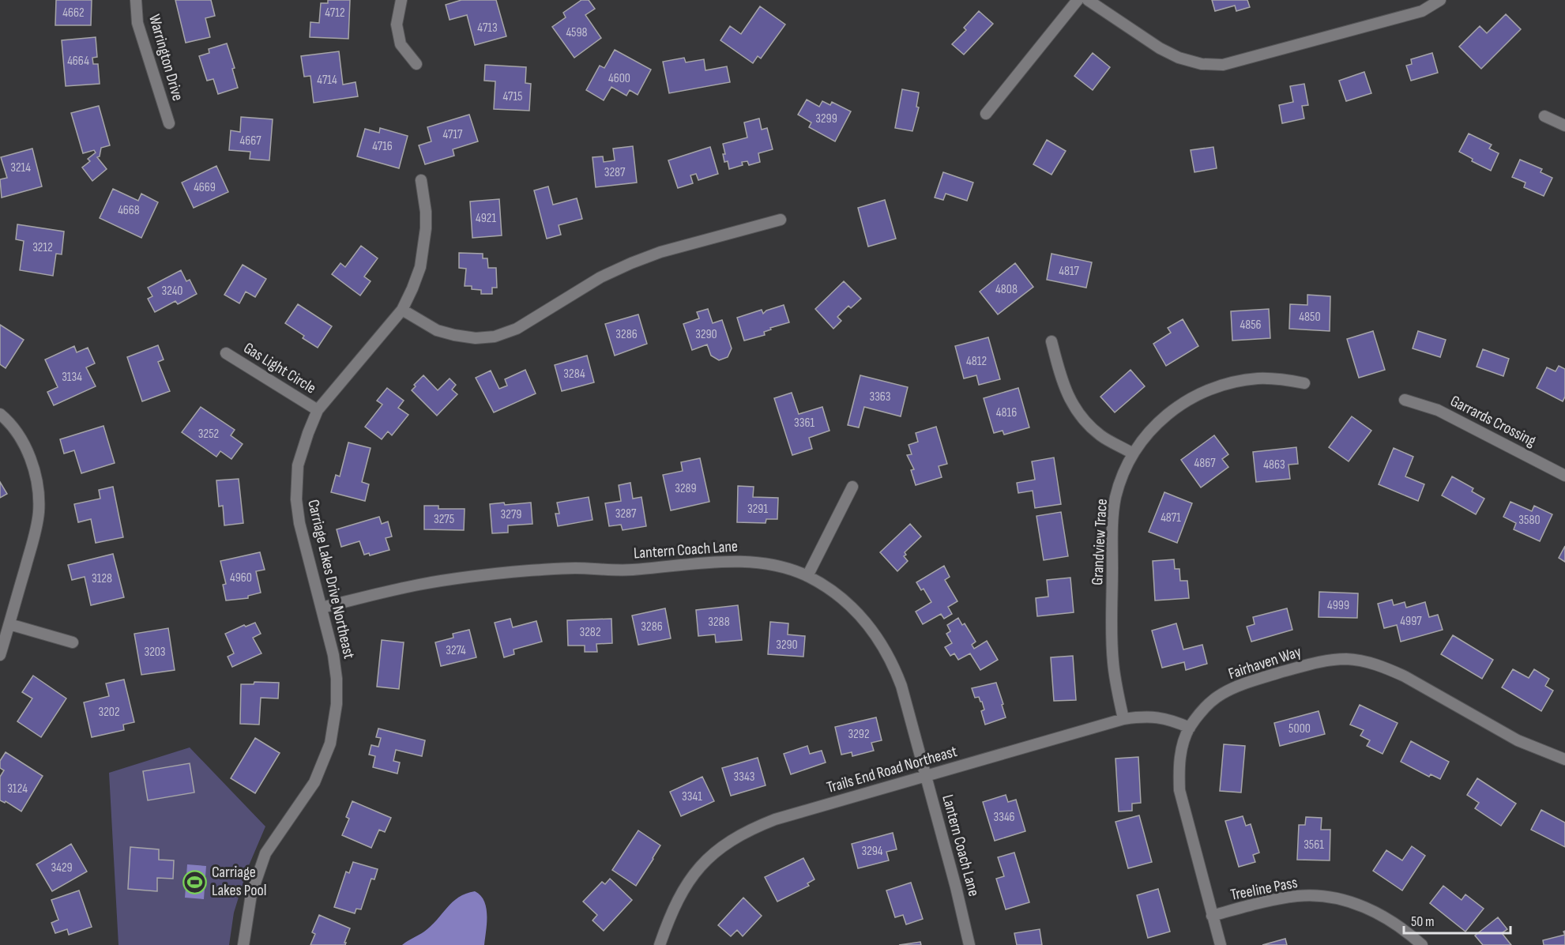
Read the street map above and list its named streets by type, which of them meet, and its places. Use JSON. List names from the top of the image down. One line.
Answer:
{"streets":{"street":["Warrington Drive","Gas Light Circle","Garrards Crossing","Grandview Trace","Lantern Coach Lane","Carriage Lakes Drive Northeast","Fairhaven Way","Trails End Road Northeast","Treeline Pass"]},"crossings":[["Gas Light Circle","Carriage Lakes Drive Northeast"],["Grandview Trace","Trails End Road Northeast"],["Lantern Coach Lane","Carriage Lakes Drive Northeast"],["Lantern Coach Lane","Trails End Road Northeast"],["Fairhaven Way","Trails End Road Northeast"],["Fairhaven Way","Treeline Pass"]],"places":{"sports":["Carriage Lakes Pool"]},"house_numbers":["4662","4712","4713","4598","4664","4600","4714","4715","3299","4717","4667","4716","3214","3287","4669","4668","4921","3212","4817","4808","3240","4850","4856","3286","3290","4812","3284","3134","3363","4816","3361","3252","4867","4863","3289","3291","3287","3279","4871","3275","3580","4960","3128","4999","4997","3288","3286","3282","3290","3274","3203","3202","5000","3292","3343","3124","3341","3346","3561","3294","3429"],"scale_bar":"50 m"}
